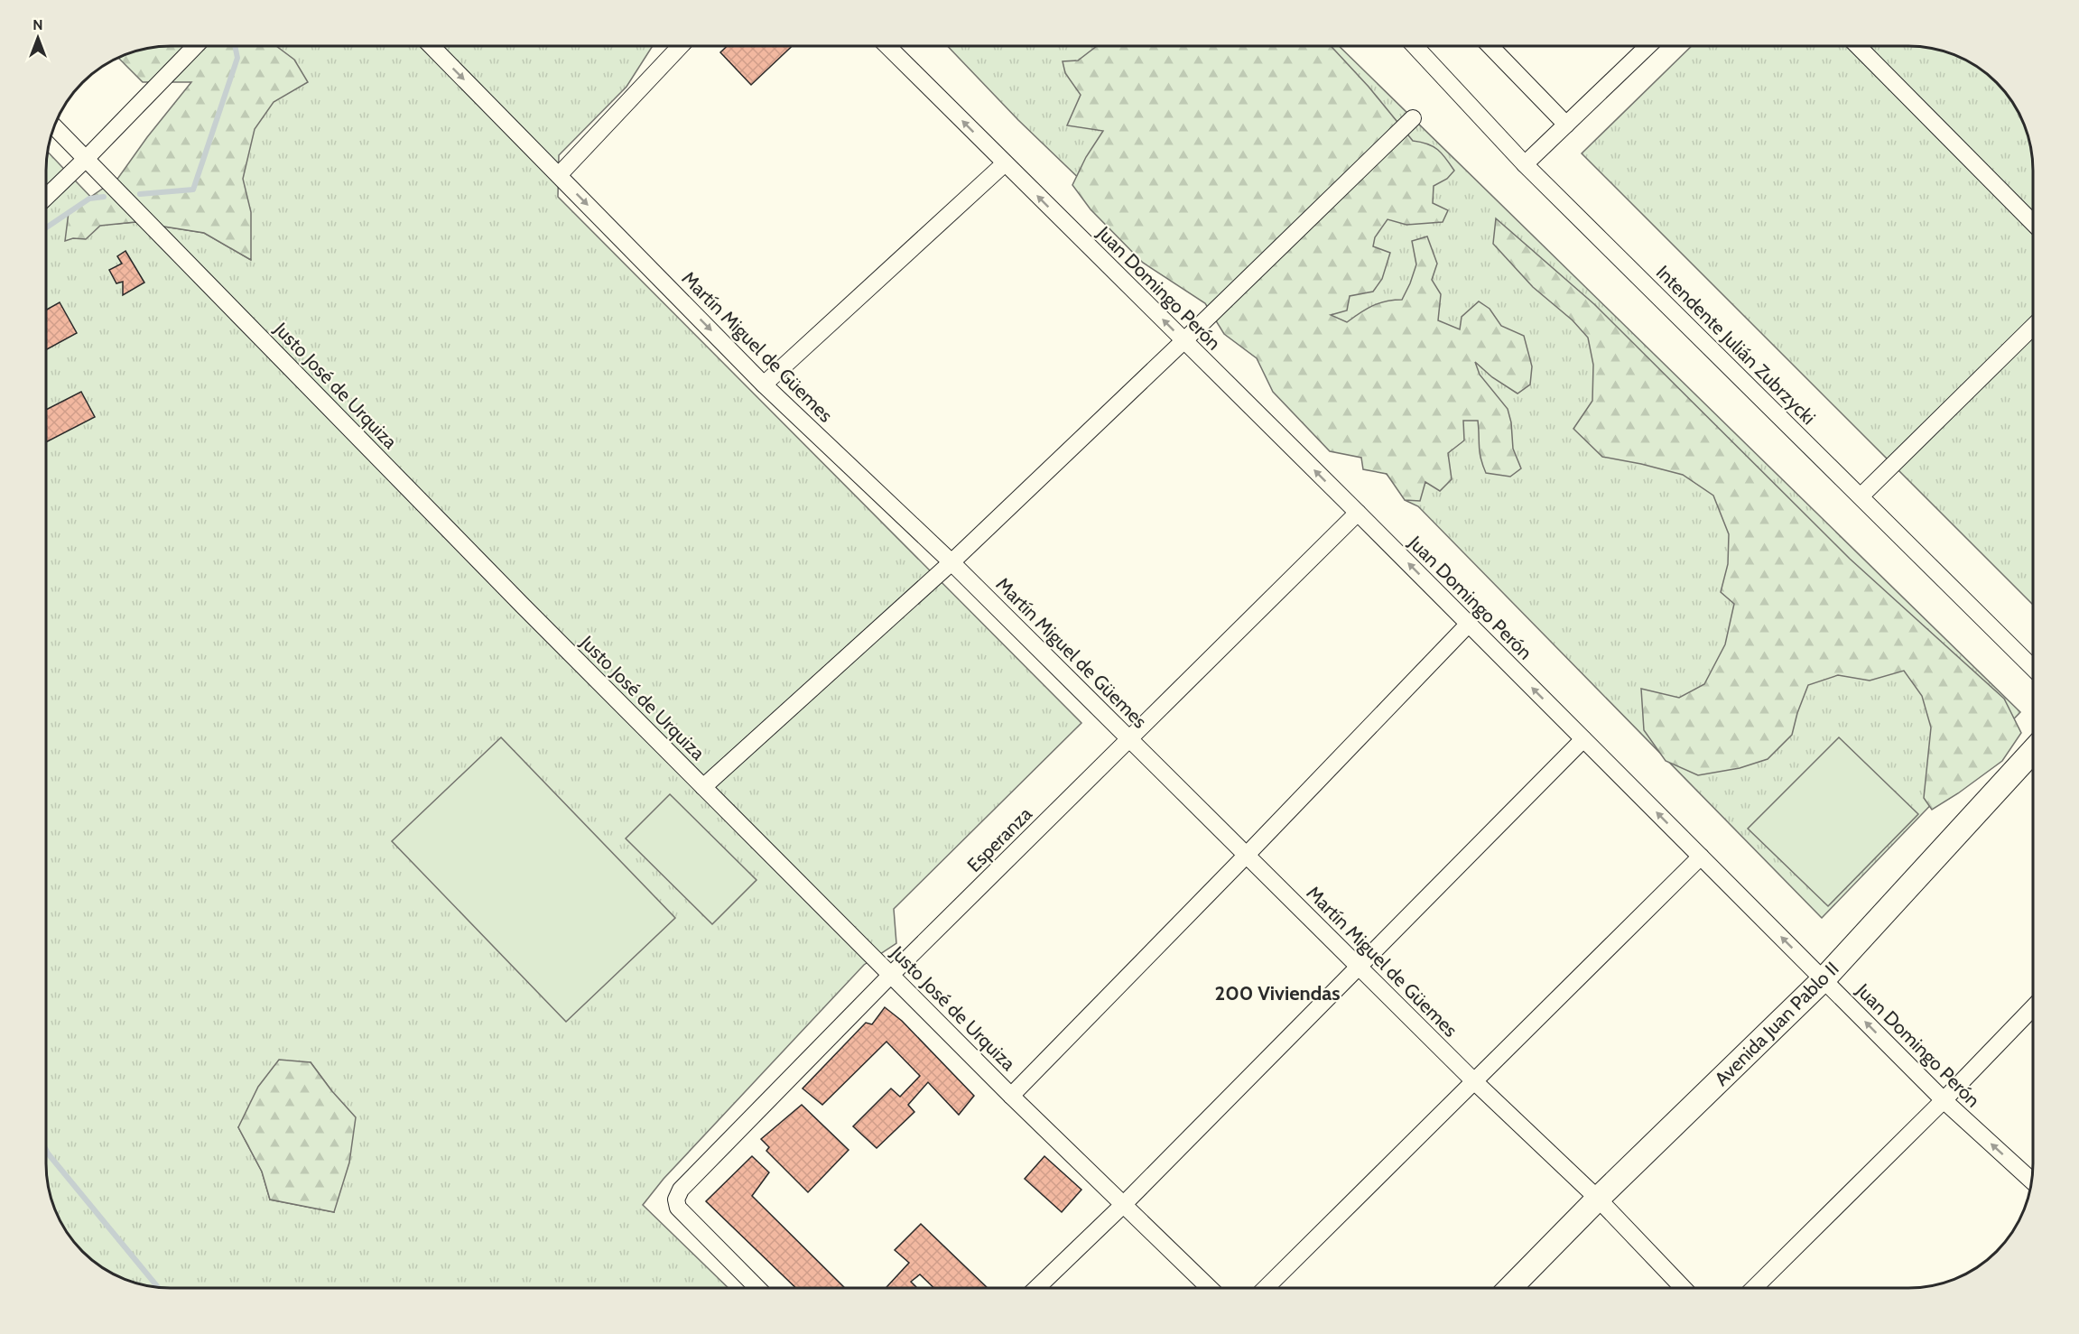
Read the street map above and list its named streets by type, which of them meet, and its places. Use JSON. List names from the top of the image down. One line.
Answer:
{"streets":{"street":["Juan Domingo Perón","Intendente Julián Zubrzycki","Martín Miguel de Güemes","Justo José de Urquiza","Esperanza","Avenida Juan Pablo II"]},"crossings":[["Juan Domingo Perón","Esperanza"],["Juan Domingo Perón","Avenida Juan Pablo II"],["Martín Miguel de Güemes","Esperanza"],["Martín Miguel de Güemes","Avenida Juan Pablo II"],["Justo José de Urquiza","Esperanza"]],"one_way":["Juan Domingo Perón"],"districts":["200 Viviendas"],"north":"top"}
